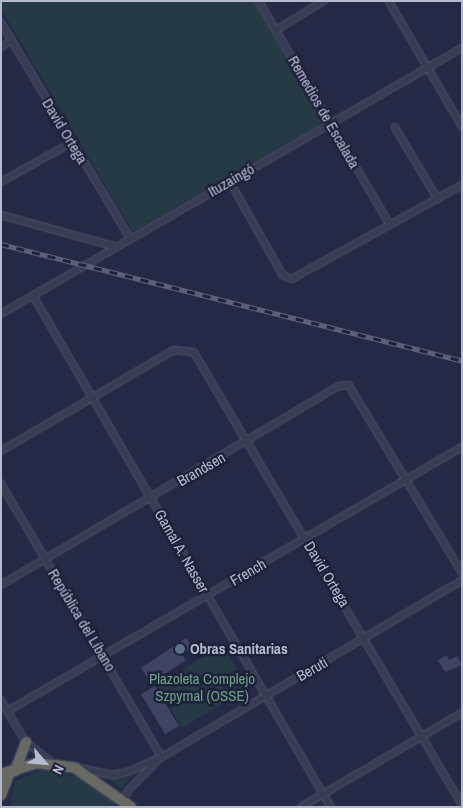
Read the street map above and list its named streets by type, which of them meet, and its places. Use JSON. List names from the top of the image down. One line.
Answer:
{"streets":{"street":["Remedios de Escalada","David Ortega","Ituzaingó","Brandsen","Gamal A. Nasser","French","República del Líbano","Beruti"]},"crossings":[["Remedios de Escalada","Ituzaingó"],["David Ortega","Ituzaingó"],["David Ortega","Brandsen"],["David Ortega","Gamal A. Nasser"],["David Ortega","French"],["David Ortega","Beruti"],["Ituzaingó","Gamal A. Nasser"],["Brandsen","Gamal A. Nasser"],["Brandsen","French"],["Brandsen","República del Líbano"],["Gamal A. Nasser","French"],["Gamal A. Nasser","Beruti"],["French","República del Líbano"],["República del Líbano","Beruti"]],"parks":["Plazoleta Complejo Szpyrnal (OSSE)"],"places":["Obras Sanitarias"],"north":"bottom right"}
